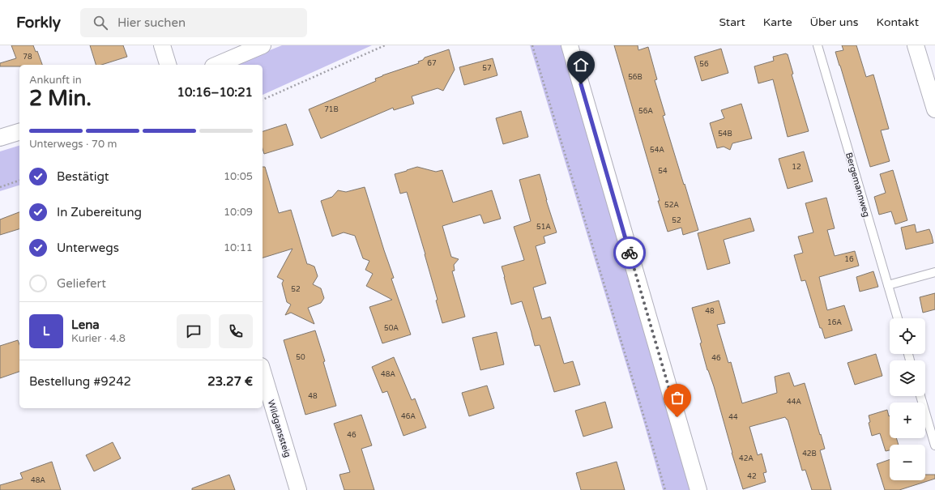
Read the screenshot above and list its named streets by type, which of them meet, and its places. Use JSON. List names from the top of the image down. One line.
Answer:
{"streets":{"street":["Wildganssteig"],"lane":["Bergemannweg"]},"house_numbers":["78","67","56","57","56B","71B","56A","54B","54A","12","54","52A","52","51A","16","52","48","16A","50A","50","46","48A","48","44A","46A","44","46","42B","42A","42","48A"],"page":{"header":"Forkly","search":"Hier suchen","nav":["Start","Karte","Über uns","Kontakt"],"heading":["2 Min.","Ankunft in","10:16–10:21"],"panel":["Lena","Kurier · 4.8","Bestellung #9242","23.27 €"],"bar":"Unterwegs · 70 m","list":[["Bestätigt","10:05"],["In Zubereitung","10:09"],["Unterwegs","10:11"],"Geliefert"],"round":"L","map_buttons":["+","−"]}}
